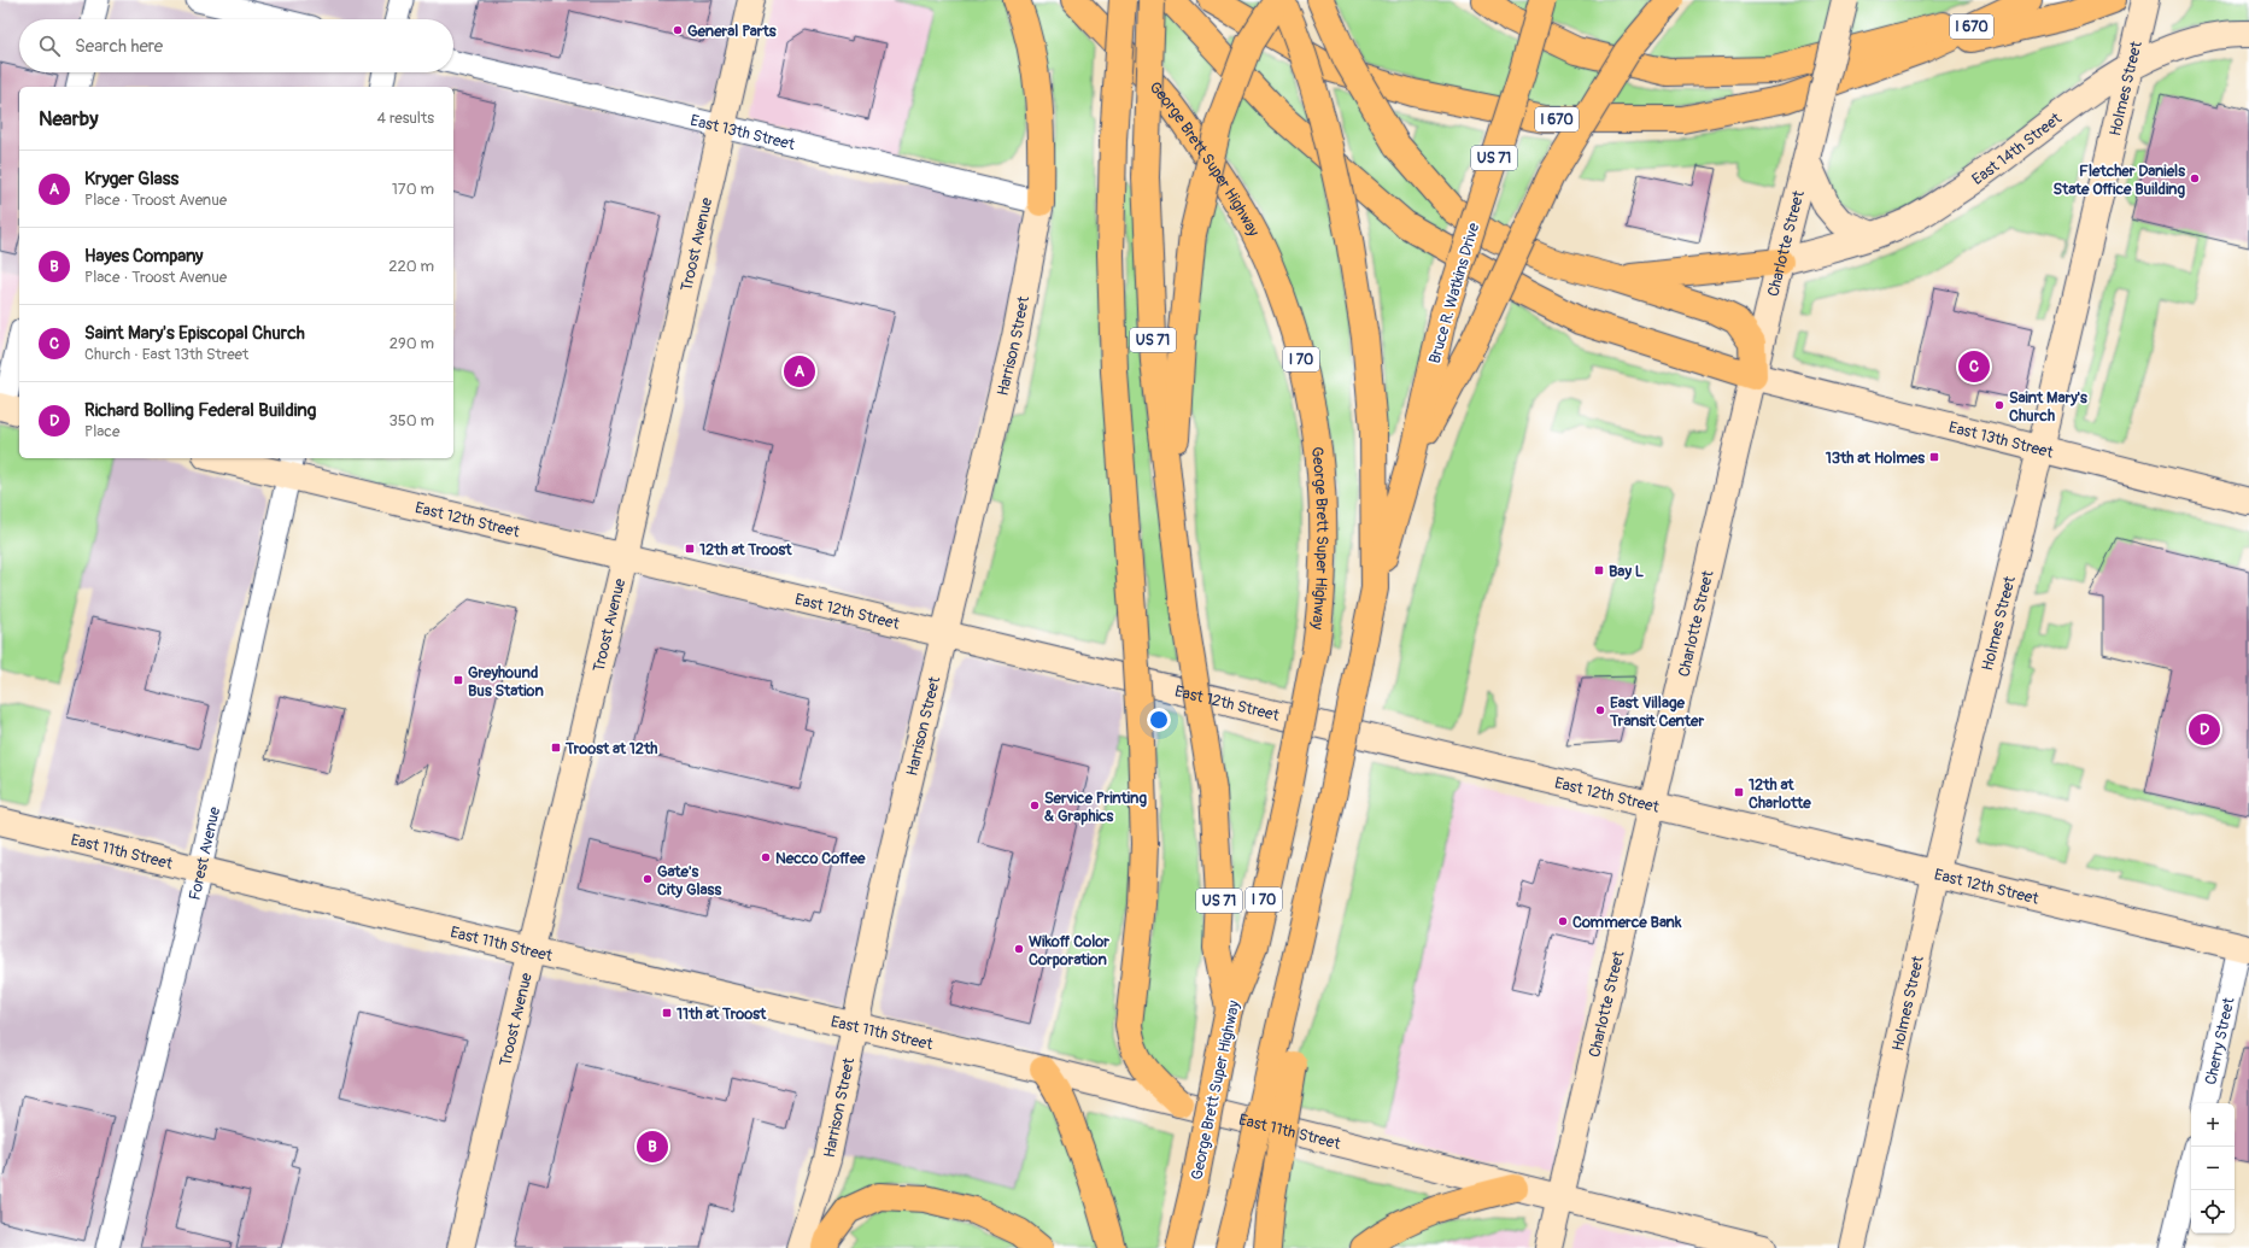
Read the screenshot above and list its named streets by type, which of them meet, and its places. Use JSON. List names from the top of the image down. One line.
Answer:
{"streets":{"highway":["I 670","US 71","George Brett Super Highway","Bruce R. Watkins Drive","I 70"],"street":["Holmes Street","East 13th Street","East 14th Street","Troost Avenue","Charlotte Street","Harrison Street","East 12th Street","East 11th Street","Forest Avenue","Cherry Street"]},"crossings":[["Holmes Street","East 13th Street"],["Holmes Street","East 14th Street"],["Holmes Street","East 12th Street"],["East 13th Street","Troost Avenue"],["East 13th Street","Charlotte Street"],["East 13th Street","Harrison Street"],["East 14th Street","Charlotte Street"],["US 71","George Brett Super Highway"],["Troost Avenue","East 12th Street"],["Troost Avenue","East 11th Street"],["Charlotte Street","East 12th Street"],["Charlotte Street","East 11th Street"],["Harrison Street","East 12th Street"],["Harrison Street","East 11th Street"],["East 12th Street","Forest Avenue"],["East 12th Street","Cherry Street"],["East 11th Street","Forest Avenue"]],"places":{"other":["General Parts","Fletcher Daniels State Office Building","Saint Mary's Church","East Village Transit Center","Service Printing & Graphics","Necco Coffee","Gate's City Glass","Commerce Bank","Wikoff Color Corporation"],"transit":["13th at Holmes","12th at Troost","Bay L","Greyhound Bus Station","Troost at 12th","12th at Charlotte","11th at Troost"]},"page":{"search":"Search here","heading":["Nearby","4 results"],"list":[{"mark":"A","name":"Kryger Glass","note":"Place · Troost Avenue","value":"170 m"},{"mark":"B","name":"Hayes Company","note":"Place · Troost Avenue","value":"220 m"},{"mark":"C","name":"Saint Mary's Episcopal Church","note":"Church · East 13th Street","value":"290 m"},{"mark":"D","name":"Richard Bolling Federal Building","note":"Place","value":"350 m"}],"pins":["C","A","D","B"],"map_buttons":["+","−"]}}
